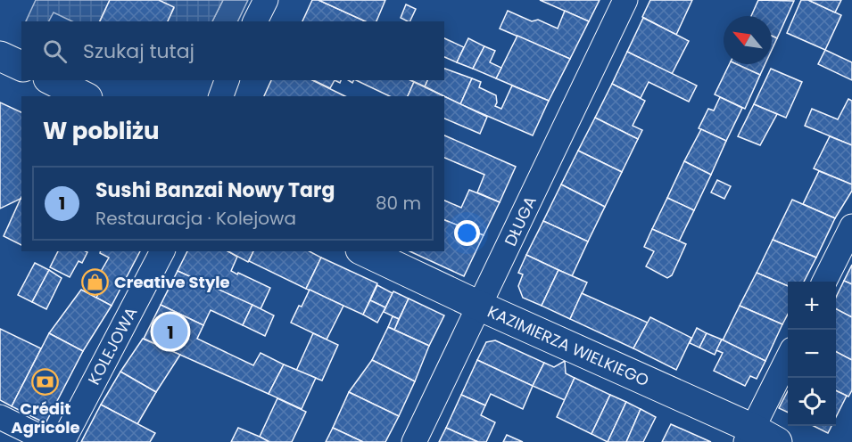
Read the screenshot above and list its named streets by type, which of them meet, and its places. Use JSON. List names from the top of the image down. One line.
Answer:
{"streets":{"street":["DŁUGA","KOLEJOWA","KAZIMIERZA WIELKIEGO"]},"crossings":[["DŁUGA","KAZIMIERZA WIELKIEGO"]],"places":{"shop":["Creative Style"],"bank":["Crédit Agricole"]},"north":"top left","page":{"search":"Szukaj tutaj","heading":"W pobliżu","list":[{"mark":"1","name":"Sushi Banzai Nowy Targ","note":"Restauracja · Kolejowa","value":"80 m"}],"map_buttons":["+","−"],"pins":"1"}}
